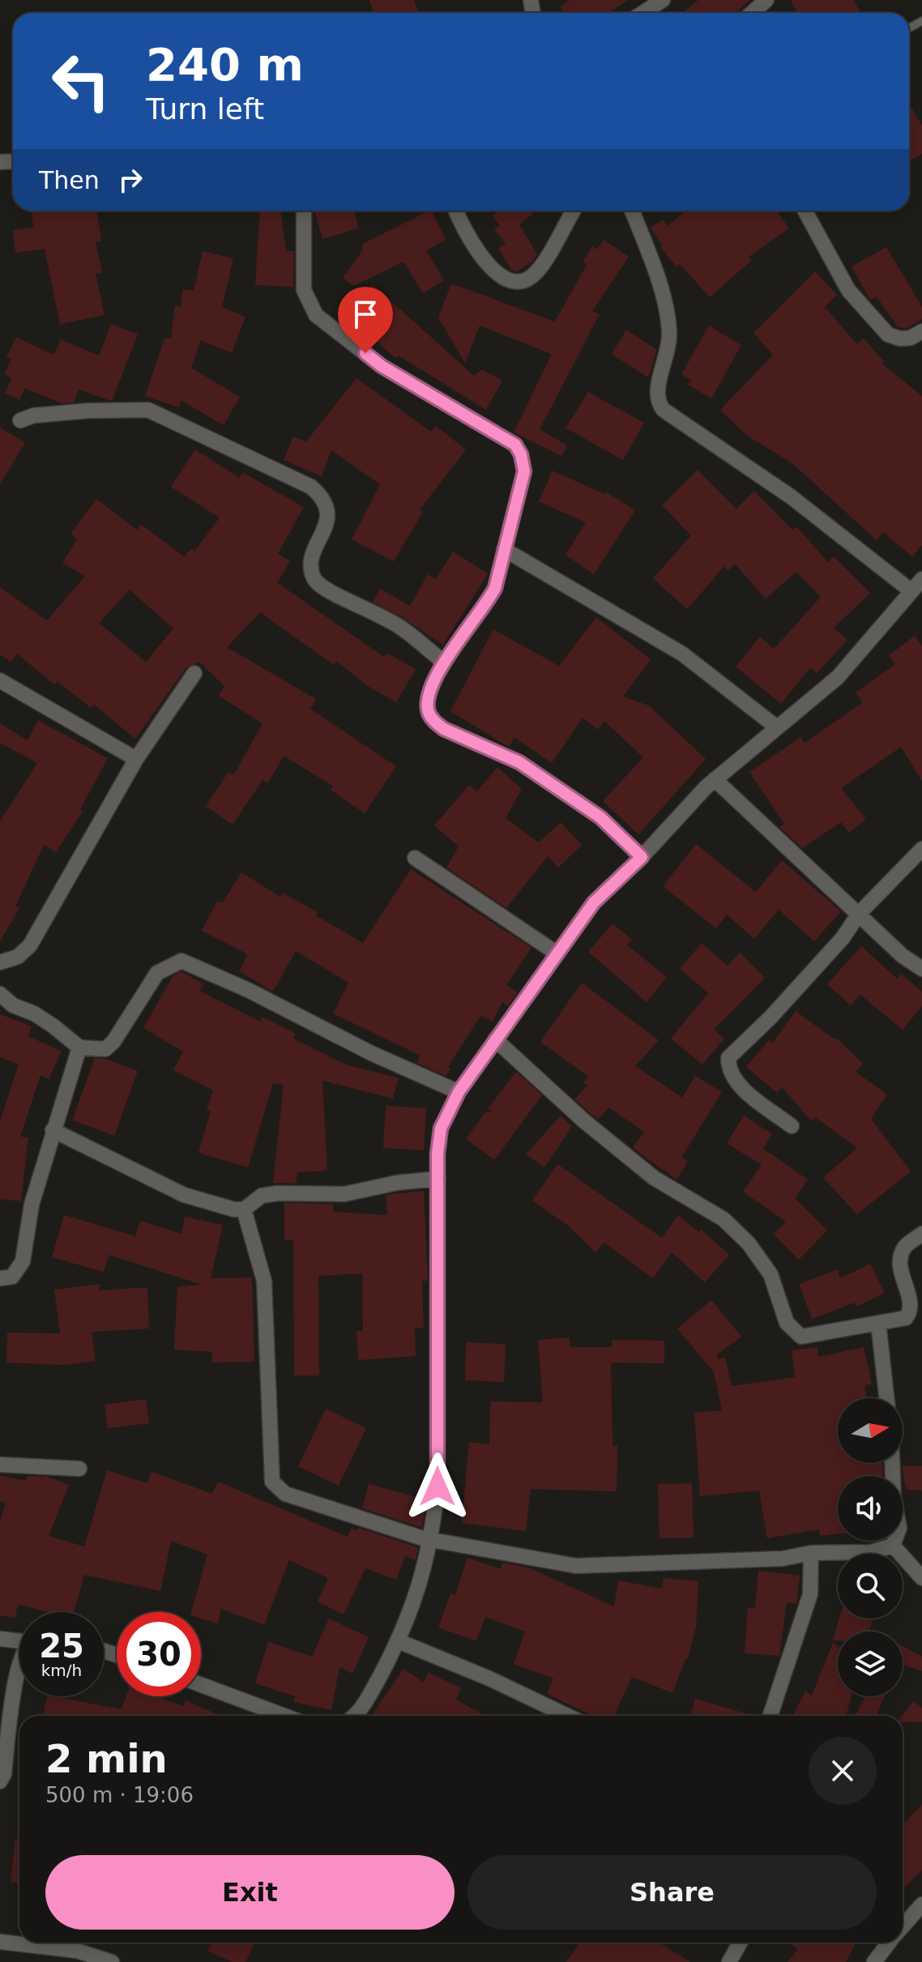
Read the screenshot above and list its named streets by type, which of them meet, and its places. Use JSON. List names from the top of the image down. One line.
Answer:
{"north":"right","page":{"turn":["240 m","Turn left"],"then":"Then","speed":"25 km/h","limit":"30","heading":["2 min","500 m · 19:06"],"buttons":["Exit","Share"]}}
